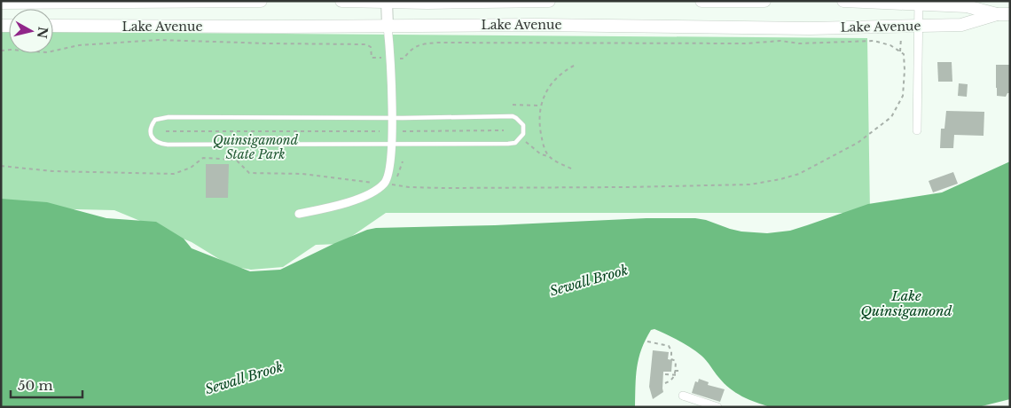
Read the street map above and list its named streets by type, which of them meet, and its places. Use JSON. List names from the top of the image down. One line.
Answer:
{"streets":{"main road":["Lake Avenue"]},"water":["Sewall Brook","Lake Quinsigamond"],"parks":["Quinsigamond State Park"],"scale_bar":"50 m","north":"right"}
